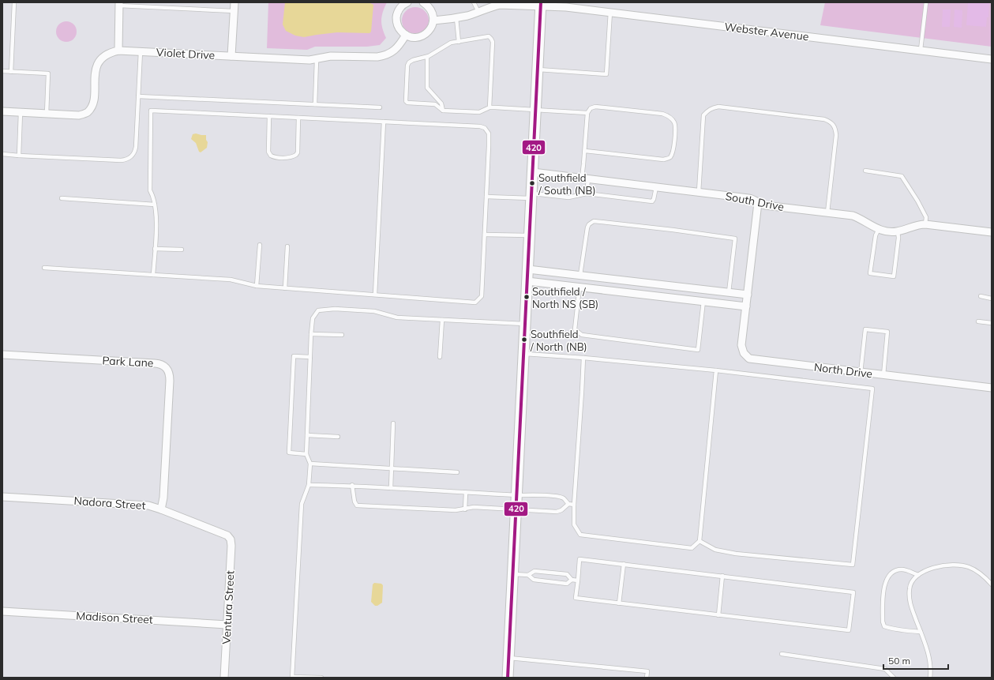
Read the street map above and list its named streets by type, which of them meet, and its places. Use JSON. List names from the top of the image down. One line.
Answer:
{"streets":{"street":["Webster Avenue","Violet Drive","South Drive","Park Lane","North Drive","Nadora Street","Ventura Street","Madison Street"]},"crossings":[["South Drive","North Drive"],["Park Lane","Nadora Street"],["Nadora Street","Ventura Street"],["Ventura Street","Madison Street"]],"places":["Southfield / South (NB)","Southfield / North NS (SB)","Southfield / North (NB)"],"lines":["transit line 420"],"scale_bar":"50 m"}
